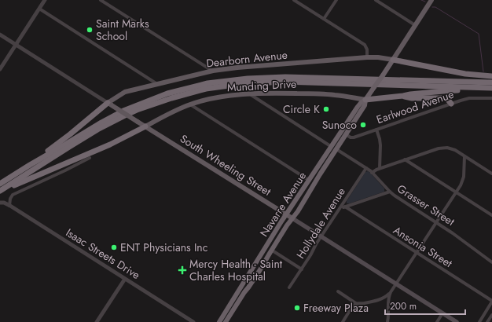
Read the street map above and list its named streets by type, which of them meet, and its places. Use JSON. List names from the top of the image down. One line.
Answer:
{"streets":{"highway":["Navarre Avenue"],"main road":["Dearborn Avenue","Munding Drive","South Wheeling Street"],"street":["Earlwood Avenue","Grasser Street","Hollydale Avenue","Ansonia Street","Isaac Streets Drive"]},"crossings":[["Dearborn Avenue","South Wheeling Street"],["Dearborn Avenue","Navarre Avenue"],["Munding Drive","South Wheeling Street"],["Munding Drive","Navarre Avenue"],["Earlwood Avenue","Navarre Avenue"],["South Wheeling Street","Navarre Avenue"],["South Wheeling Street","Hollydale Avenue"],["Navarre Avenue","Grasser Street"],["Grasser Street","Hollydale Avenue"]],"places":{"other":["Saint Marks School","Circle K","Sunoco","ENT Physicians Inc","Freeway Plaza"],"health":["Mercy Health - Saint Charles Hospital"]},"scale_bar":"200 m"}
